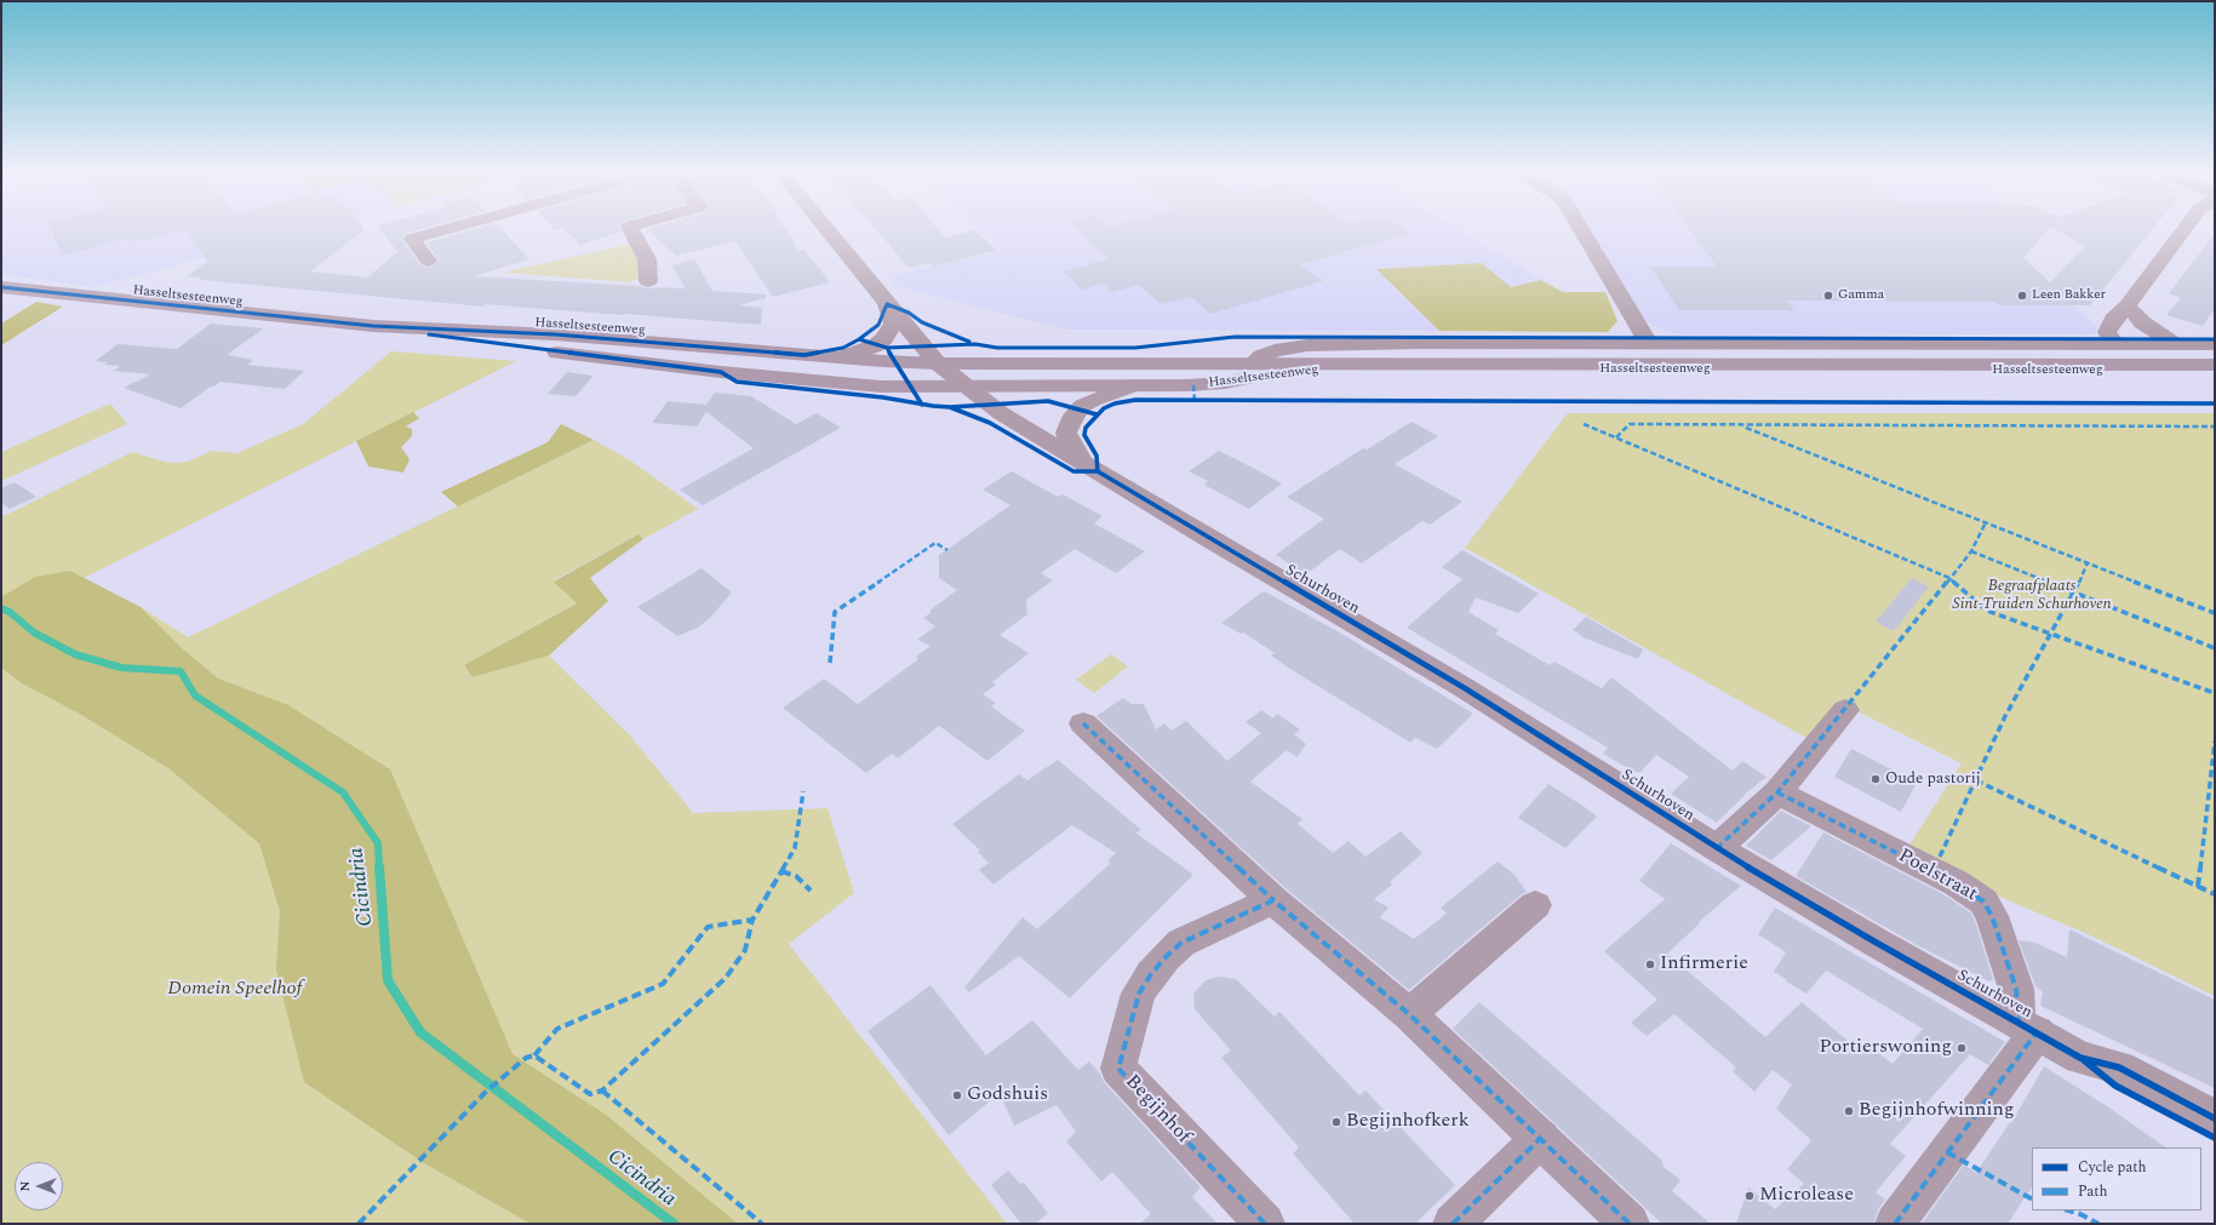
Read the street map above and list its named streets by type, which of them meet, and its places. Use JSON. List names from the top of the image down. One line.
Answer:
{"streets":{"main road":["Hasseltsesteenweg"],"street":["Schurhoven","Poelstraat","Begijnhof"]},"crossings":[["Hasseltsesteenweg","Schurhoven"],["Schurhoven","Poelstraat"]],"water":["Cicindria"],"parks":["Begraafplaats Sint-Truiden Schurhoven","Domein Speelhof"],"places":["Gamma","Leen Bakker","Oude pastorij","Infirmerie","Portierswoning","Godshuis","Begijnhofwinning","Begijnhofkerk","Microlease"],"legend":["Cycle path","Path"],"north":"left"}
